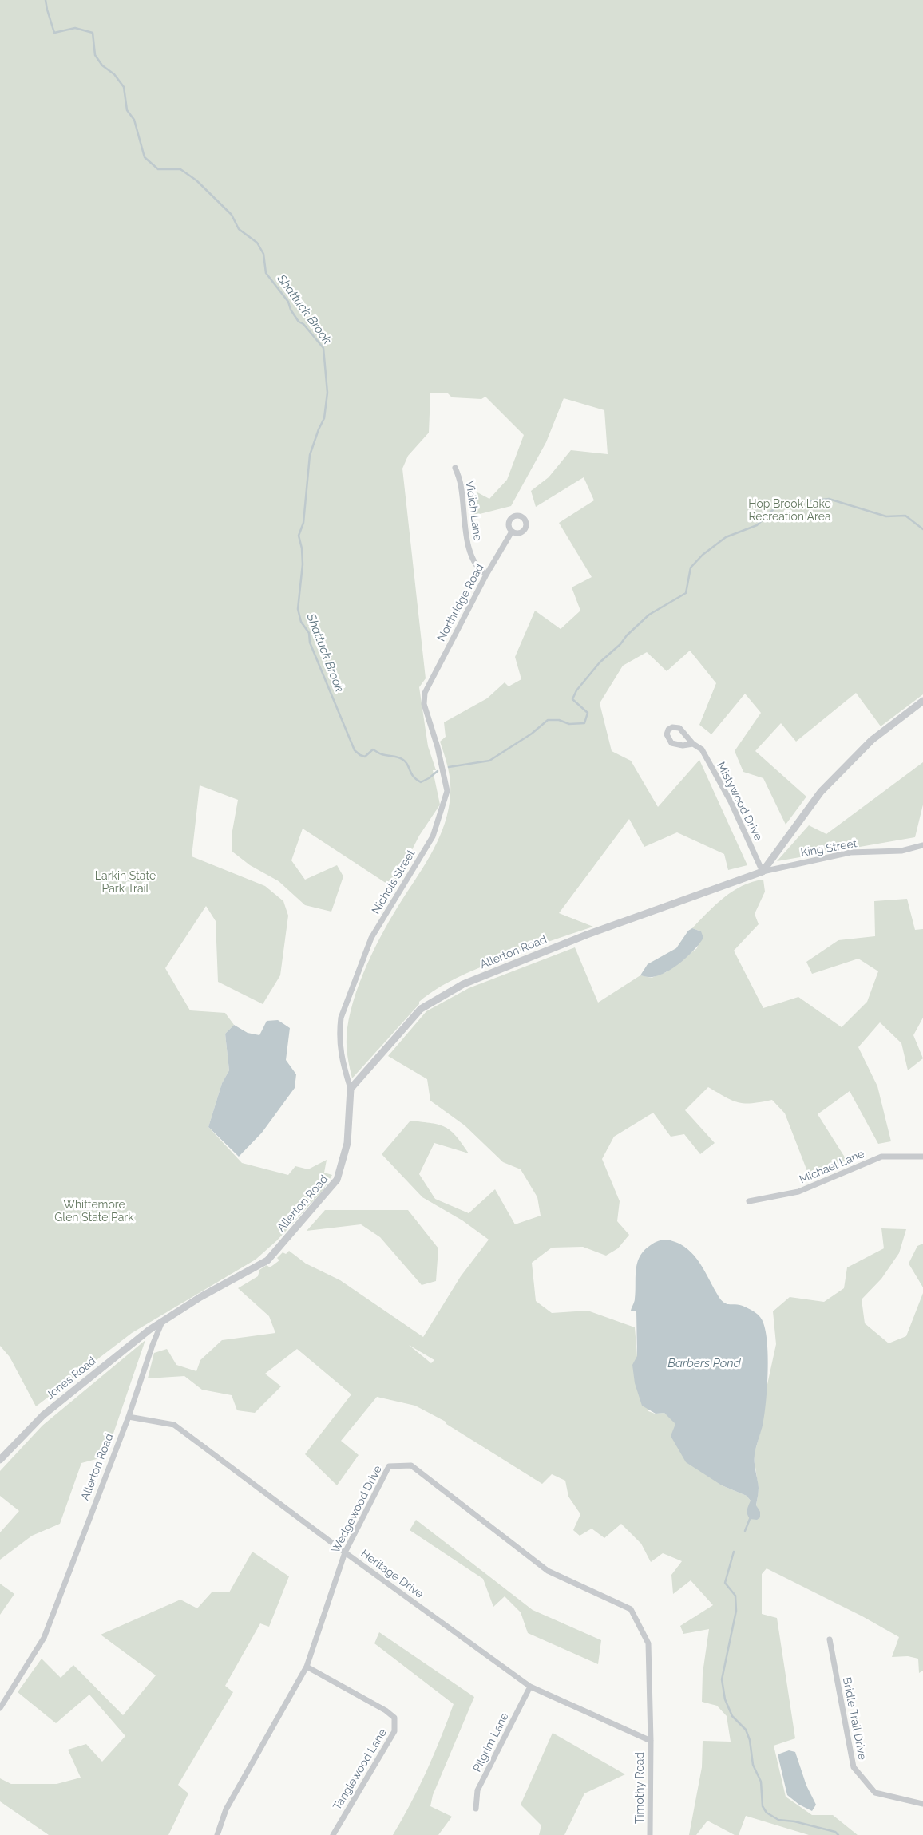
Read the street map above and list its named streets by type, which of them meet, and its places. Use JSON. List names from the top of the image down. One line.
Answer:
{"streets":{"street":["Vidich Lane","Northridge Road","Mistywood Drive","King Street","Nichols Street","Allerton Road","Michael Lane","Jones Road","Wedgewood Drive","Heritage Drive","Bridle Trail Drive","Pilgrim Lane","Tanglewood Lane","Timothy Road"]},"crossings":[["Vidich Lane","Northridge Road"],["Northridge Road","Nichols Street"],["Mistywood Drive","King Street"],["Mistywood Drive","Allerton Road"],["King Street","Allerton Road"],["Nichols Street","Allerton Road"],["Allerton Road","Jones Road"],["Allerton Road","Heritage Drive"],["Wedgewood Drive","Heritage Drive"],["Wedgewood Drive","Tanglewood Lane"],["Wedgewood Drive","Timothy Road"],["Heritage Drive","Pilgrim Lane"],["Heritage Drive","Timothy Road"]],"water":["Shattuck Brook","Barbers Pond"],"parks":["Hop Brook Lake Recreation Area","Larkin State Park Trail","Whittemore Glen State Park"]}
